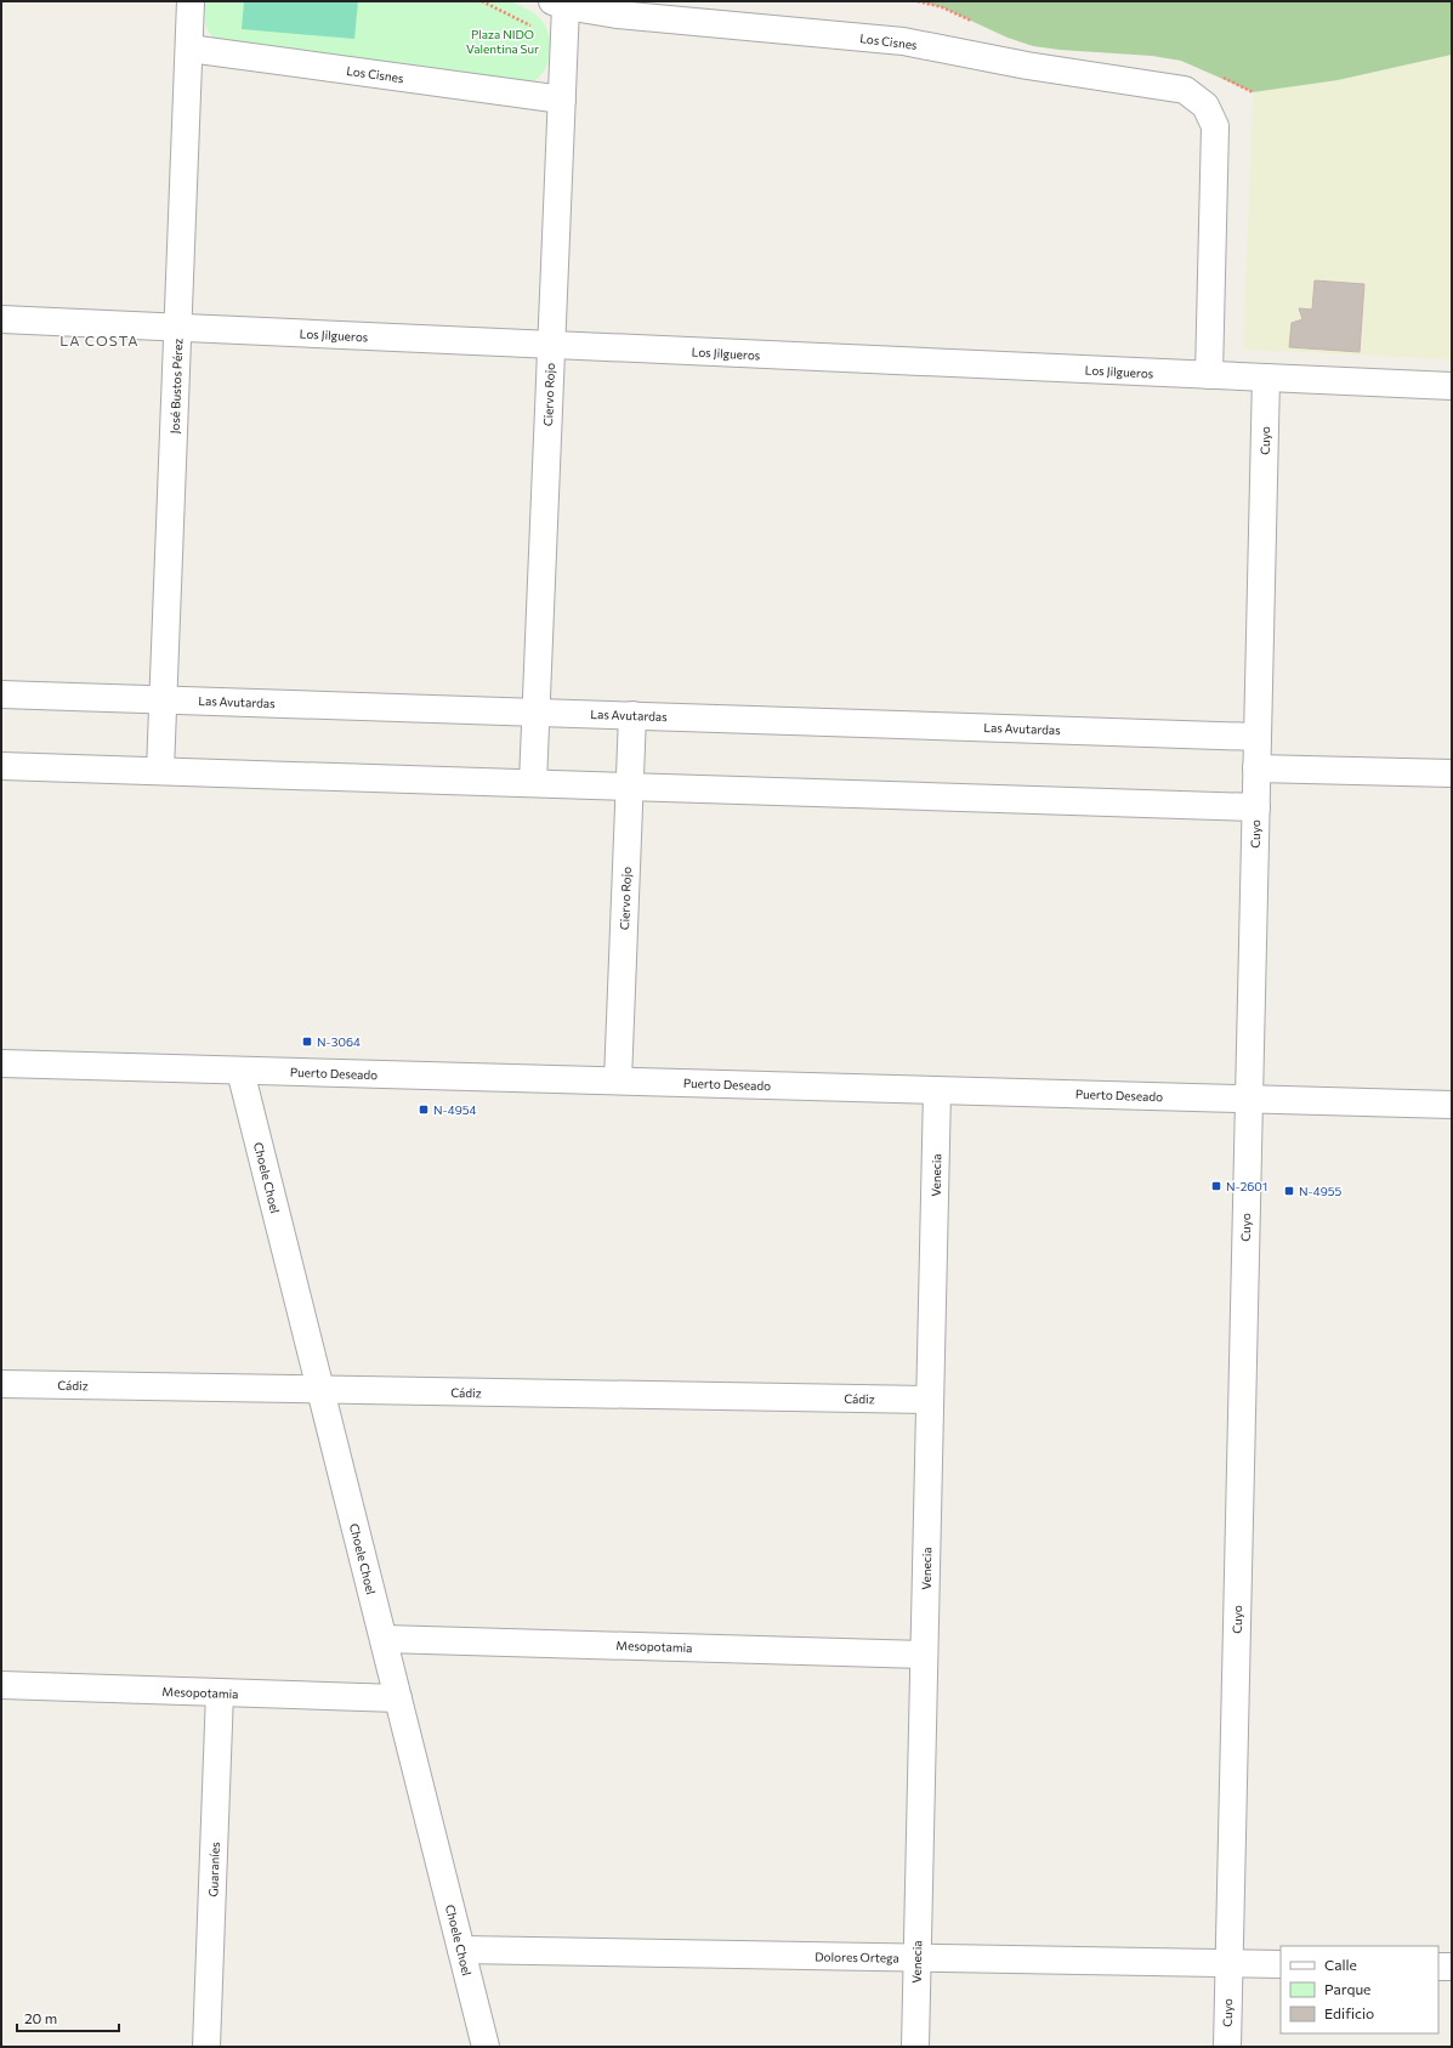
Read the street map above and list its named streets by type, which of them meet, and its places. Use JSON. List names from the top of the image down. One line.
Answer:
{"streets":{"street":["Los Cisnes","Los Jilgueros","José Bustos Pérez","Ciervo Rojo","Cuyo","Las Avutardas","Puerto Deseado","Venecia","Choele Choel","Cádiz","Mesopotamia","Guaraníes","Dolores Ortega"]},"crossings":[["Los Cisnes","Los Jilgueros"],["Los Cisnes","José Bustos Pérez"],["Los Cisnes","Ciervo Rojo"],["Los Jilgueros","José Bustos Pérez"],["Los Jilgueros","Ciervo Rojo"],["Los Jilgueros","Cuyo"],["José Bustos Pérez","Las Avutardas"],["Ciervo Rojo","Las Avutardas"],["Ciervo Rojo","Puerto Deseado"],["Cuyo","Las Avutardas"],["Cuyo","Puerto Deseado"],["Cuyo","Dolores Ortega"],["Puerto Deseado","Venecia"],["Puerto Deseado","Choele Choel"],["Venecia","Cádiz"],["Venecia","Mesopotamia"],["Venecia","Dolores Ortega"],["Choele Choel","Cádiz"],["Choele Choel","Mesopotamia"],["Choele Choel","Dolores Ortega"],["Mesopotamia","Guaraníes"]],"districts":["LA COSTA"],"parks":["Plaza NIDO Valentina Sur"],"places":{"transit":["N-3064","N-4954","N-2601","N-4955"]},"legend":["Calle","Parque","Edificio"],"scale_bar":"20 m"}
